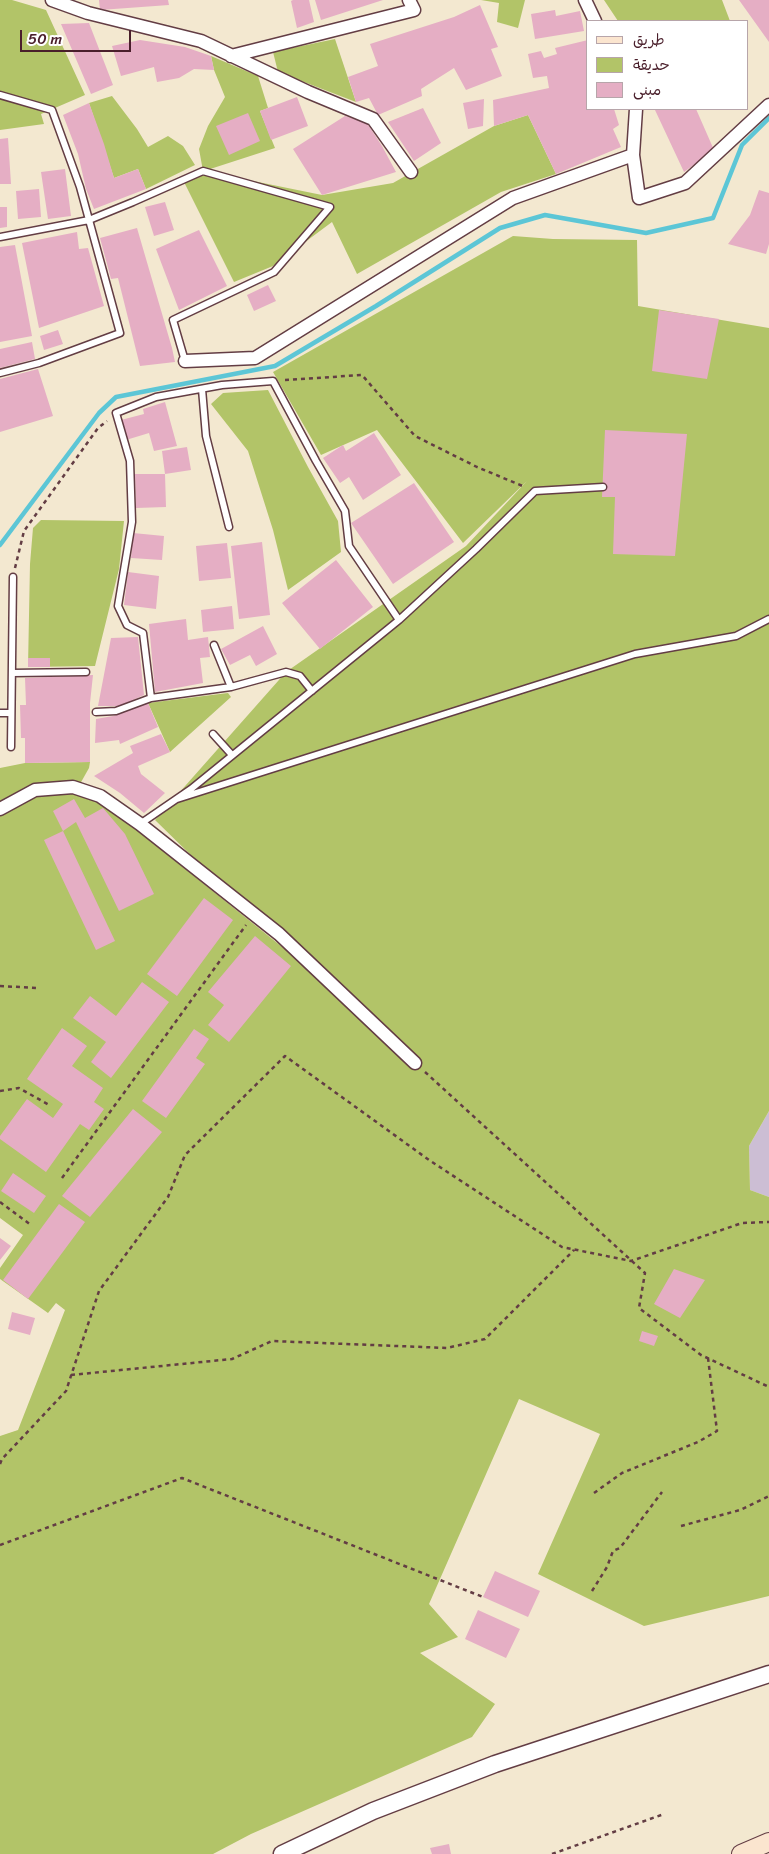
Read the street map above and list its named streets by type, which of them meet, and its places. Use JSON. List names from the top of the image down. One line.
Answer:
{"legend":["طريق","حديقة","مبنى"],"scale_bar":"50 m"}
